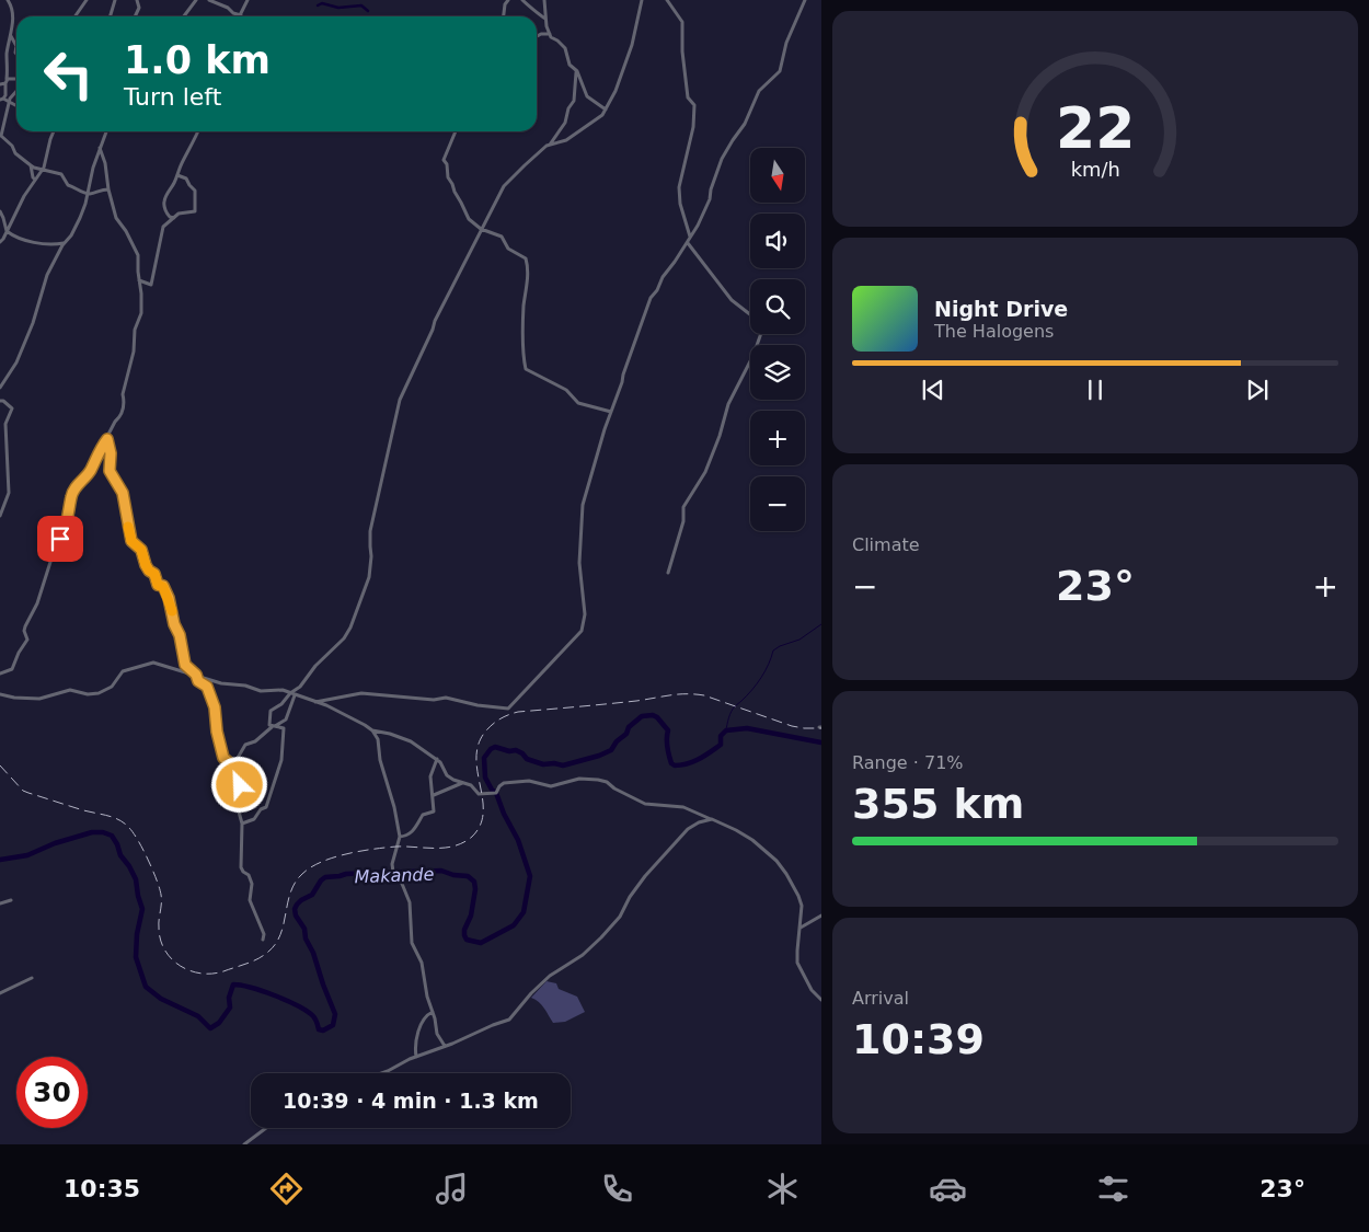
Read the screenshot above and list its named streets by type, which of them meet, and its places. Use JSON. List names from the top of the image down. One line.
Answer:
{"water":["Makande"],"north":"bottom","page":{"turn":["1.0 km","Turn left"],"map_buttons":["+","−"],"song":["Night Drive","The Halogens"],"tile":["Climate",["Range · 71%","355 km"],["Arrival","10:39"]],"heat":["−","23°","+"],"limit":"30","trip":"10:39 · 4 min · 1.3 km","tabs":["10:35","23°"],"gauge":["22","km/h"]}}
